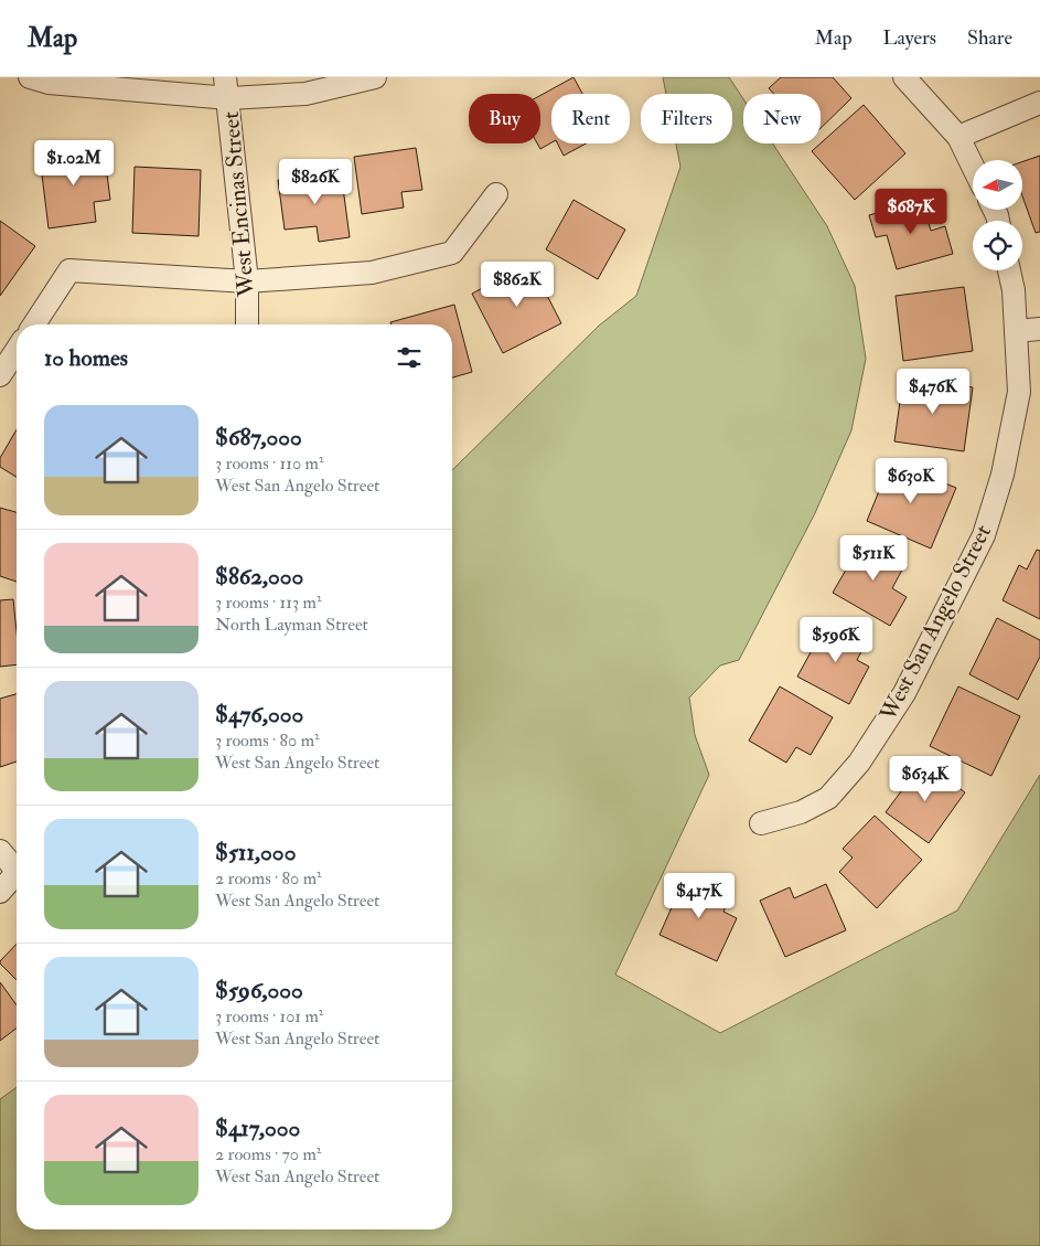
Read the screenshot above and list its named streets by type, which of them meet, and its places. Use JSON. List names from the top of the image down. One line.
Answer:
{"streets":{"street":["West Encinas Street","West San Angelo Street"]},"north":"left","page":{"header":"Map","nav":["Map","Layers","Share"],"chip":["Buy","Rent","Filters","New"],"price":["$1.02M","$826K","$687K","$862K","$476K","$630K","$511K","$596K","$634K","$417K"],"heading":"10 homes","list":[{"name":"$687,000","note":"3 rooms · 110 m² · West San Angelo Street"},{"name":"$862,000","note":"3 rooms · 113 m² · North Layman Street"},{"name":"$476,000","note":"3 rooms · 80 m² · West San Angelo Street"},{"name":"$511,000","note":"2 rooms · 80 m² · West San Angelo Street"},{"name":"$596,000","note":"3 rooms · 101 m² · West San Angelo Street"},{"name":"$417,000","note":"2 rooms · 70 m² · West San Angelo Street"}]}}
